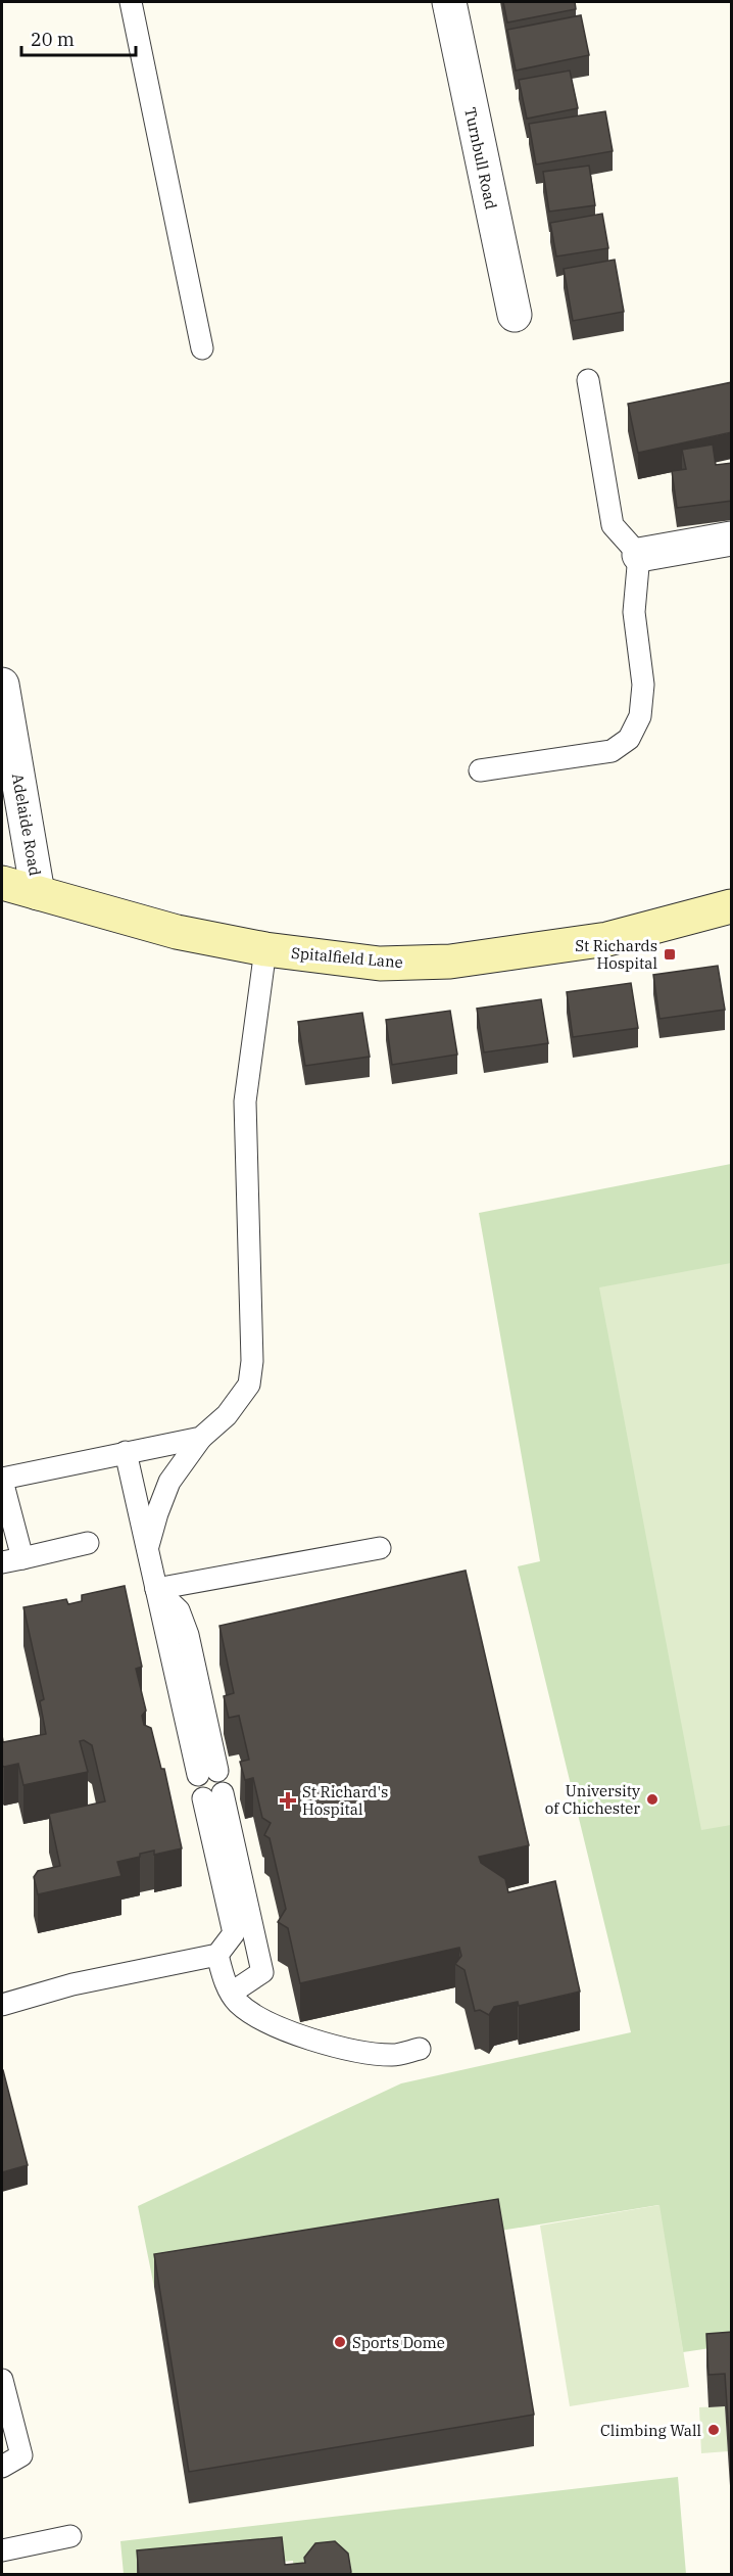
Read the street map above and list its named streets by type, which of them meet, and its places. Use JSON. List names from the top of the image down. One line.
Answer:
{"streets":{"main road":["Spitalfield Lane"],"street":["Turnbull Road","Adelaide Road"]},"crossings":[["Adelaide Road","Spitalfield Lane"]],"places":{"transit":["St Richards Hospital"],"other":["University of Chichester","Sports Dome","Climbing Wall"],"health":["St Richard's Hospital"]},"scale_bar":"20 m"}
